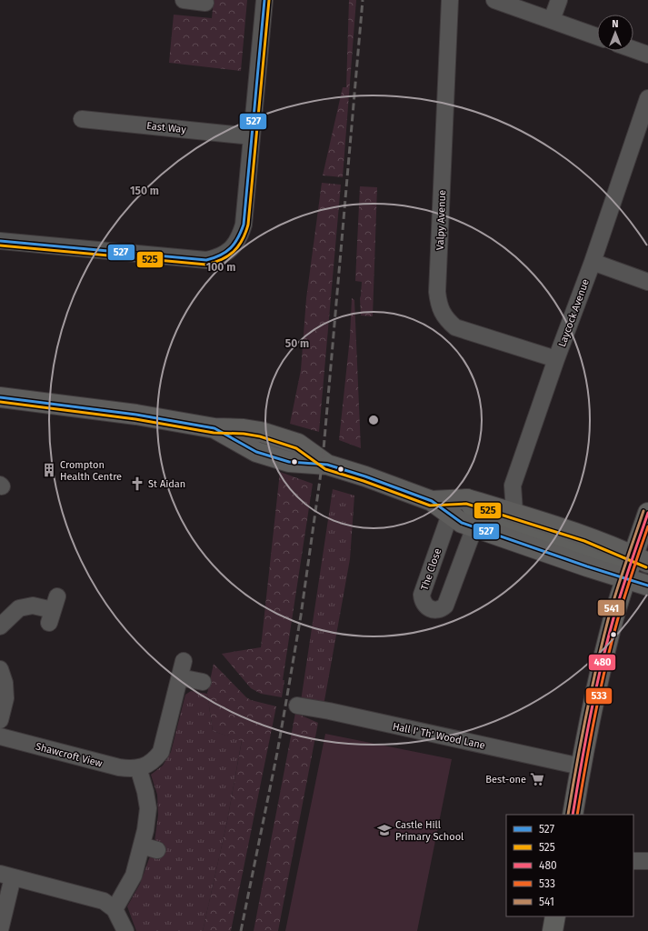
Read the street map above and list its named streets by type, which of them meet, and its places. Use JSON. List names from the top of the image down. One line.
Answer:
{"streets":{"street":["East Way","Valpy Avenue","Laycock Avenue","The Close","Hall I' Th' Wood Lane","Shawcroft View"]},"crossings":[["Valpy Avenue","Laycock Avenue"]],"places":{"building":["Crompton Health Centre"],"church":["St Aidan"],"supermarket":["Best-one"],"school or university":["Castle Hill Primary School"]},"lines":["transit line 527","transit line 525","transit line 541","transit line 480","transit line 533"],"legend":["527","525","480","533","541"],"north":"top","rings":["150 m","100 m","50 m"]}
